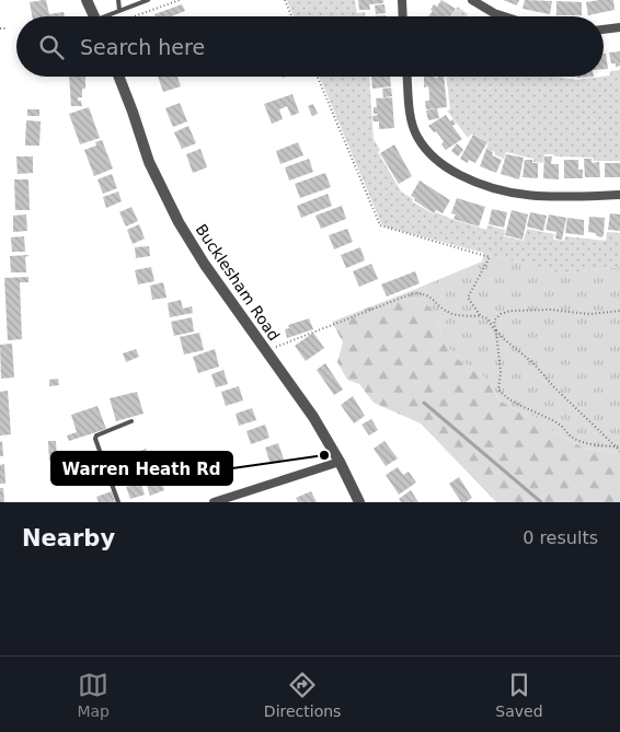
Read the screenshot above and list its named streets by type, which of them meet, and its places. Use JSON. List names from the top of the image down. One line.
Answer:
{"streets":{"street":["Bucklesham Road"]},"places":["Warren Heath Rd"],"page":{"search":"Search here","heading":["Nearby","0 results"],"nav":["Map","Directions","Saved"]}}
